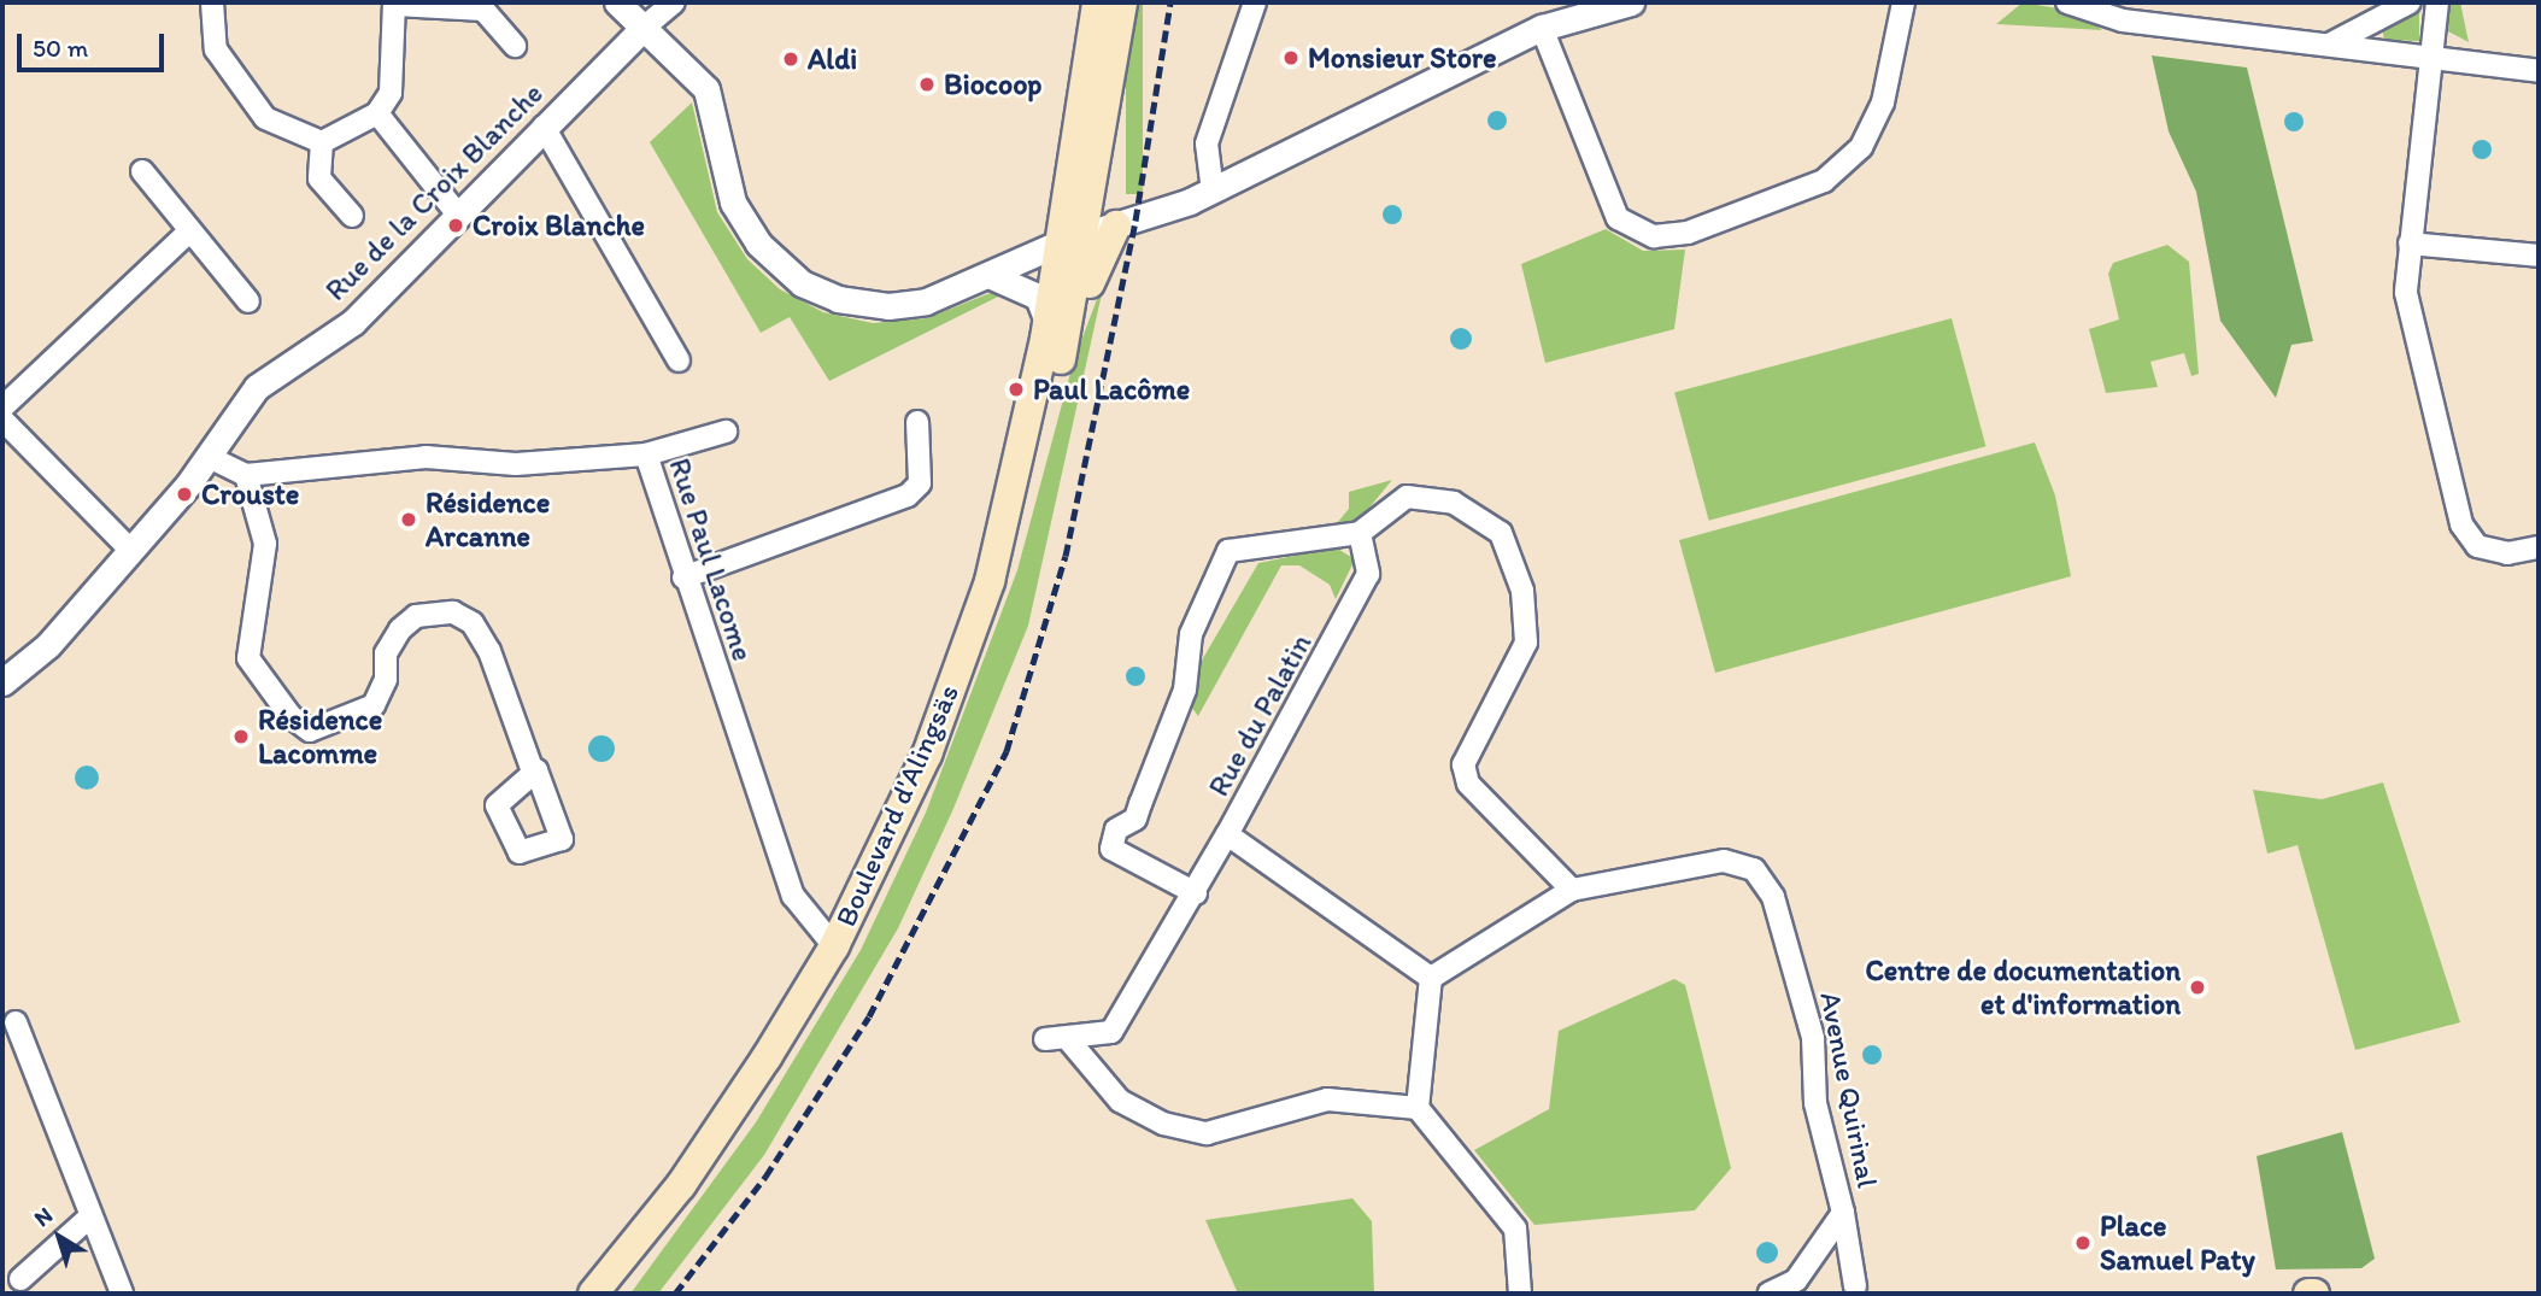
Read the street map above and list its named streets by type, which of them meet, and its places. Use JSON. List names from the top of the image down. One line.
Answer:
{"streets":{"main road":["Boulevard d'Alingsäs"],"street":["Rue de la Croix Blanche","Rue Paul Lacome","Rue du Palatin","Avenue Quirinal"]},"crossings":[["Rue Paul Lacome","Boulevard d'Alingsäs"],["Rue du Palatin","Avenue Quirinal"]],"places":["Monsieur Store","Aldi","Biocoop","Croix Blanche","Paul Lacôme","Crouste","Résidence Arcanne","Résidence Lacomme","Centre de documentation et d'information","Place Samuel Paty"],"scale_bar":"50 m","north":"top left"}
